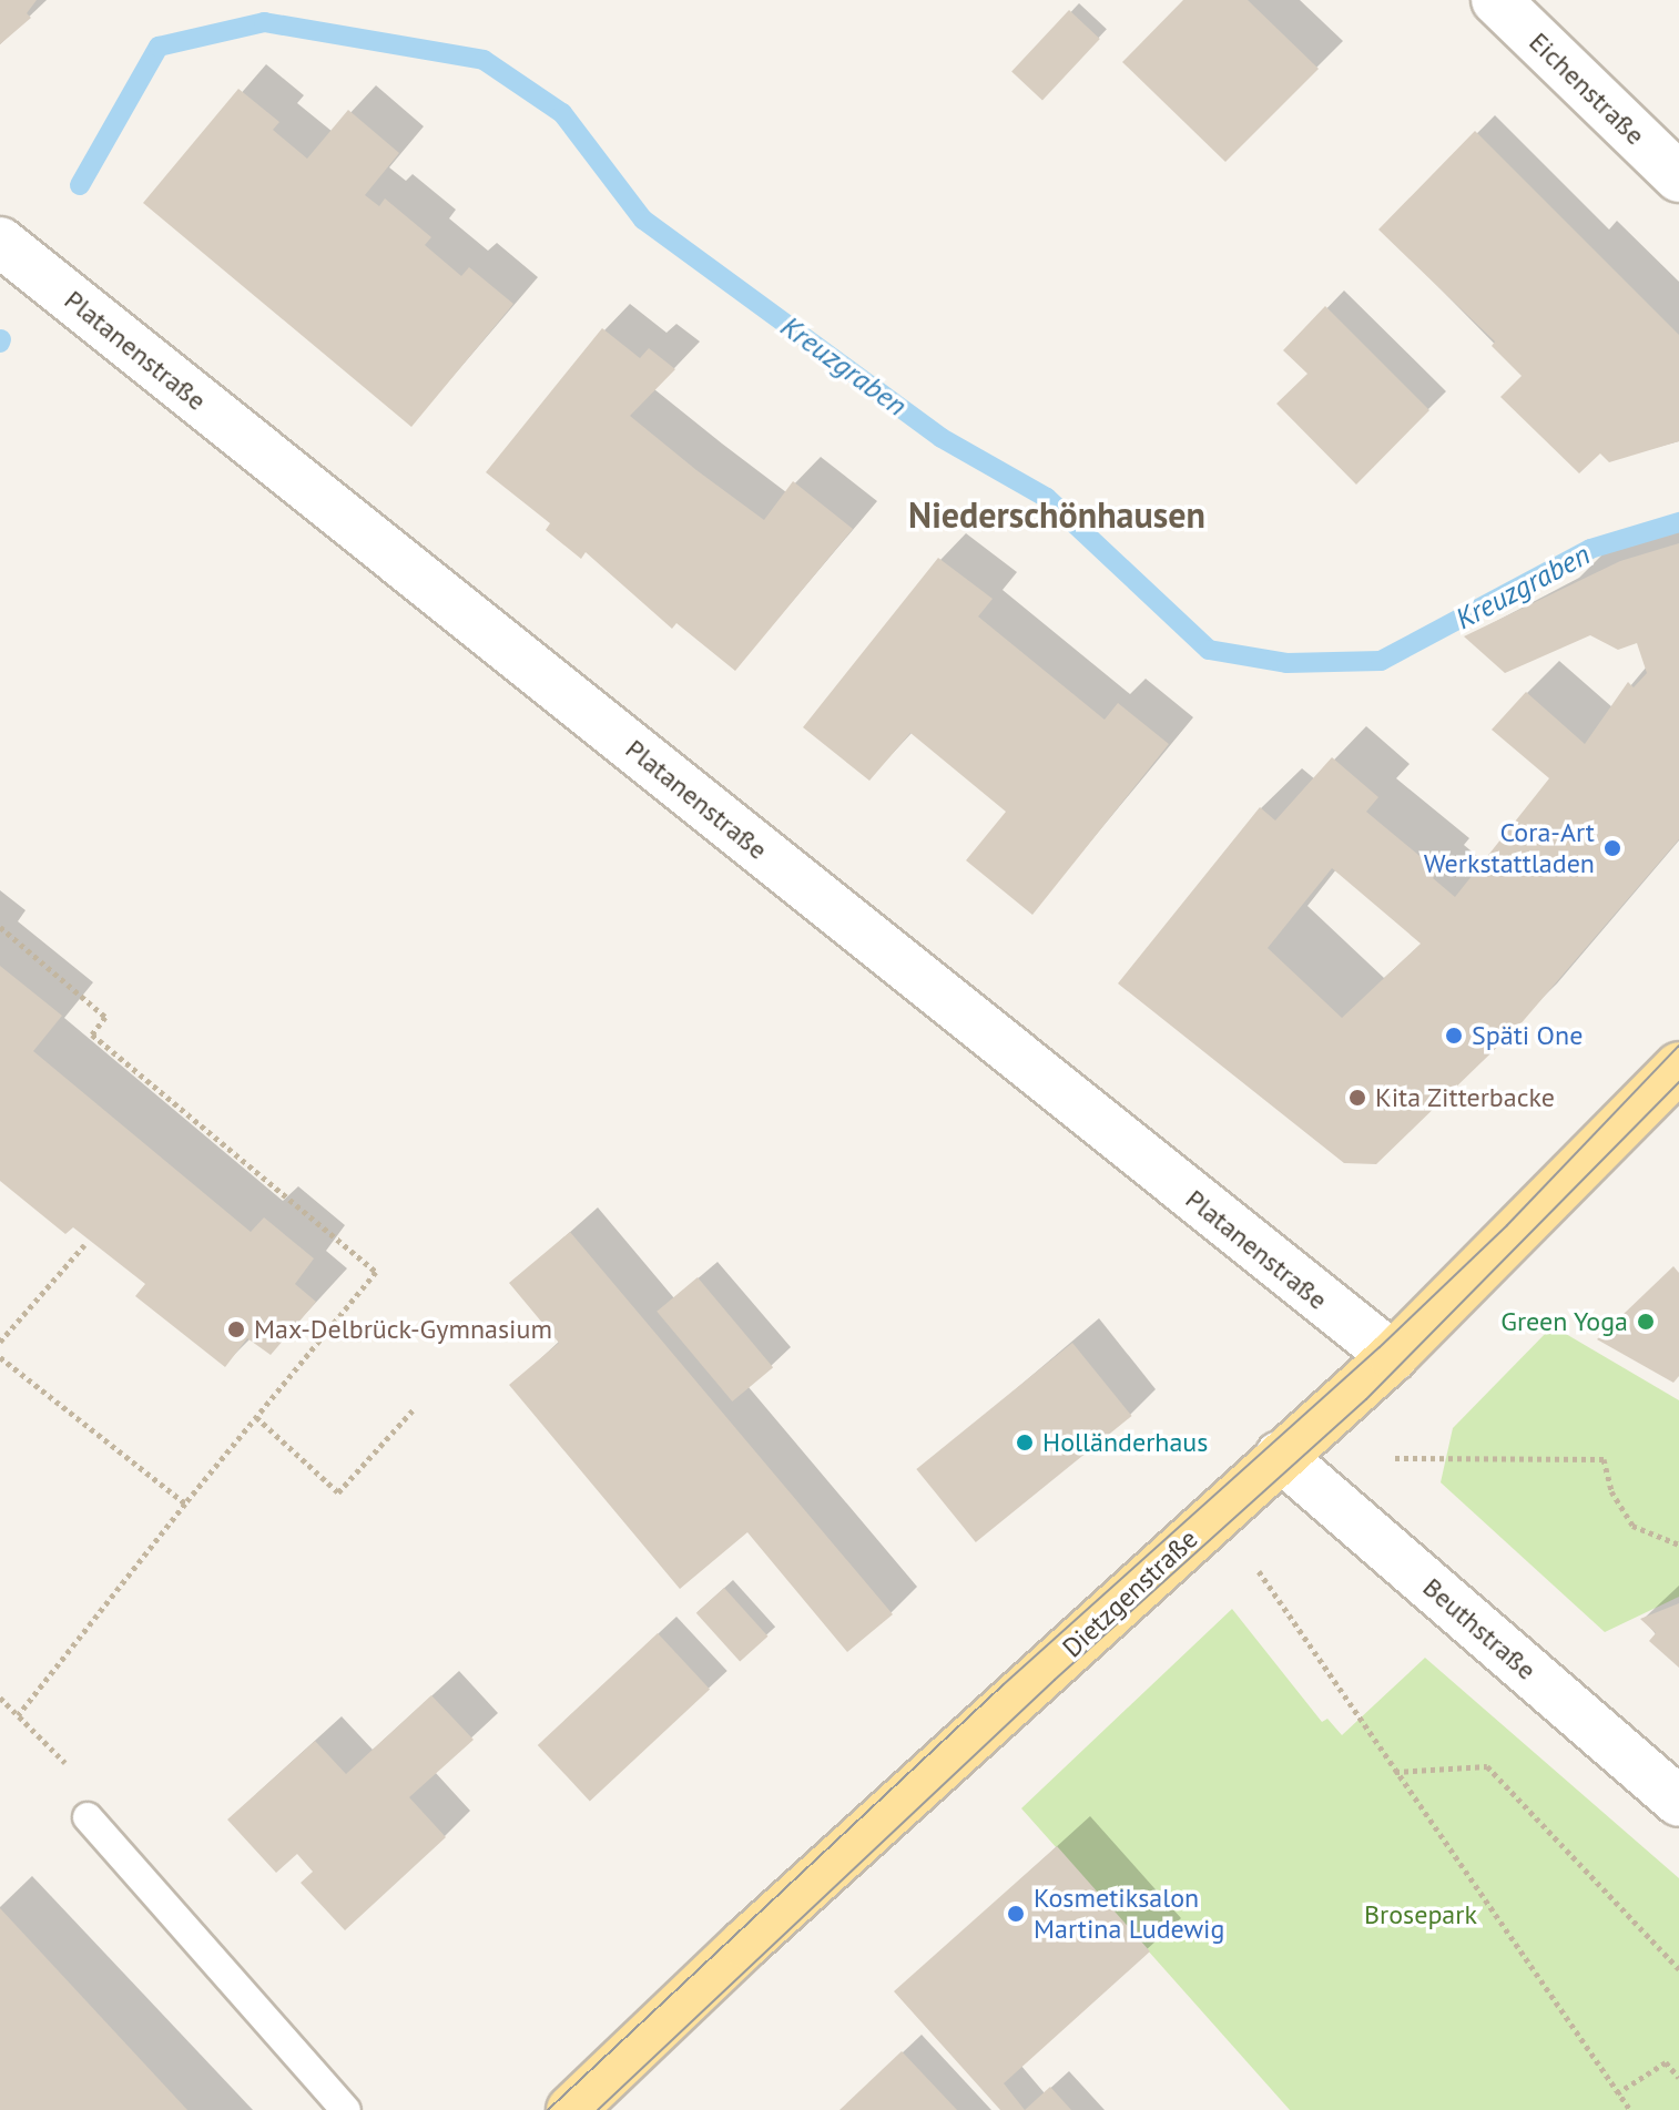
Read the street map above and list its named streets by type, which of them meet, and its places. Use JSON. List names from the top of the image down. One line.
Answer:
{"streets":{"main road":["Dietzgenstraße"],"street":["Eichenstraße","Platanenstraße","Beuthstraße"]},"crossings":[["Platanenstraße","Dietzgenstraße"],["Dietzgenstraße","Beuthstraße"]],"districts":["Niederschönhausen"],"water":["Kreuzgraben"],"parks":["Brosepark"],"places":["Cora-Art Werkstattladen","Späti One","Kita Zitterbacke","Green Yoga","Max-Delbrück-Gymnasium","Holländerhaus","Kosmetiksalon Martina Ludewig"]}
